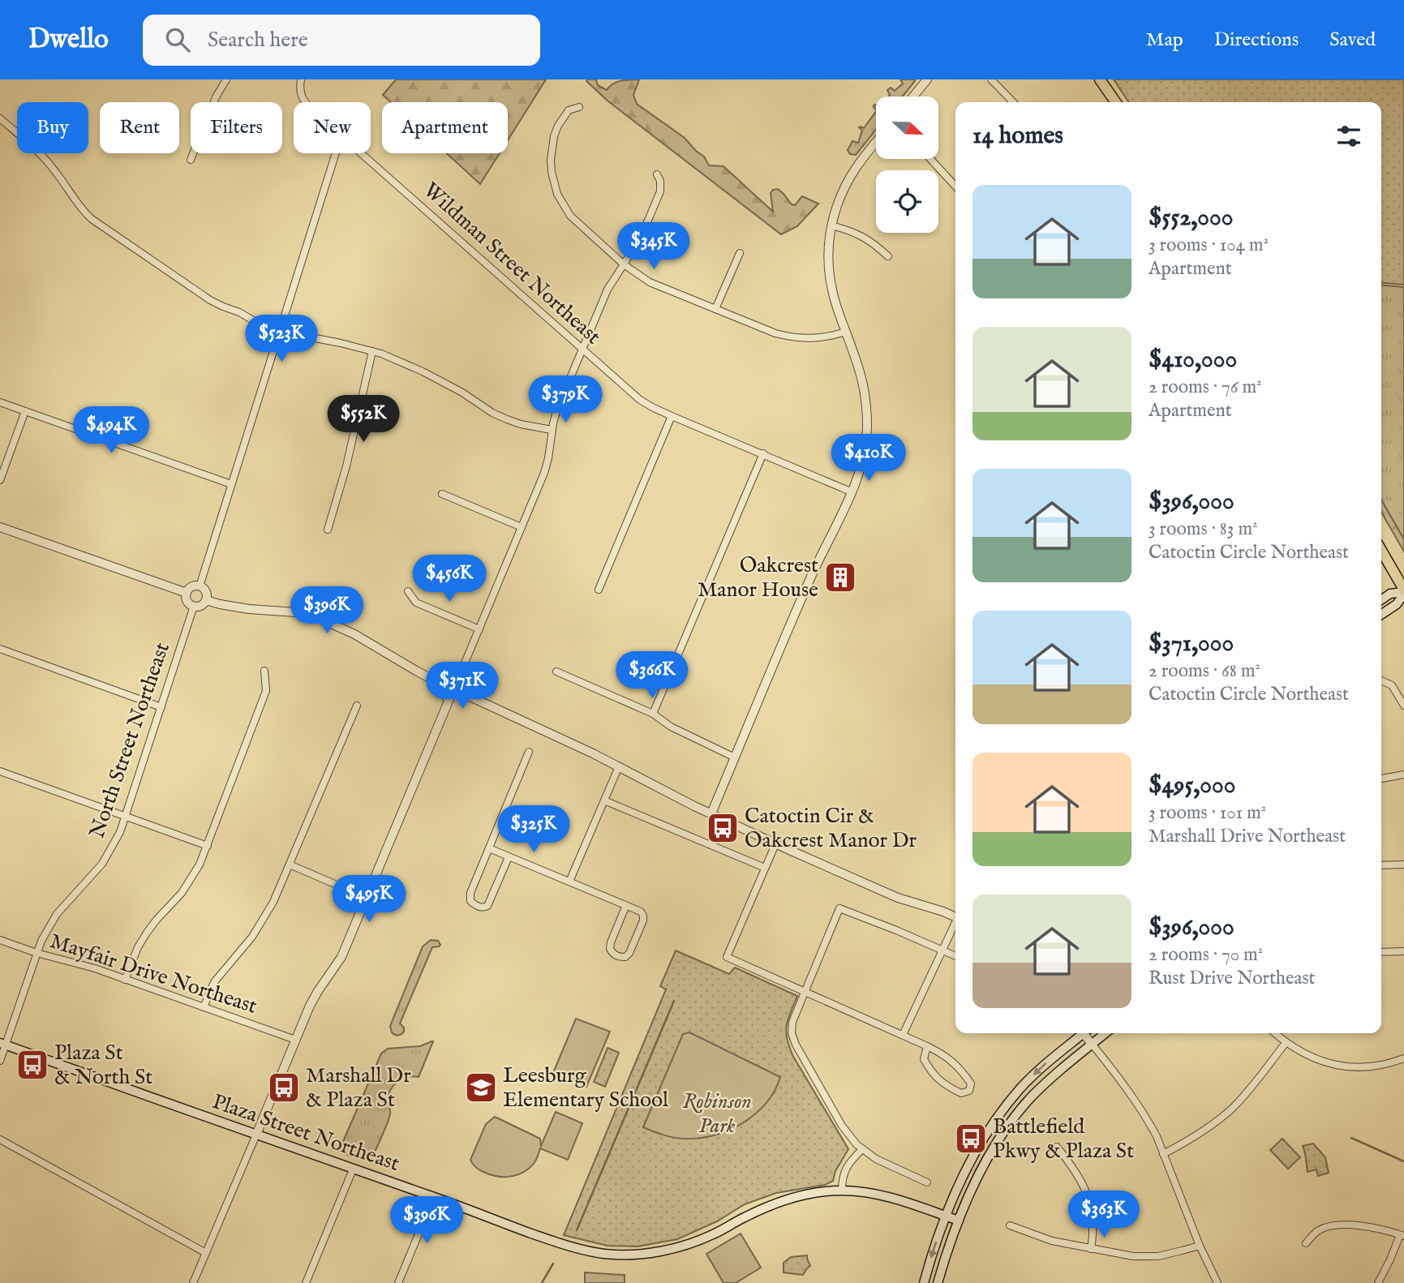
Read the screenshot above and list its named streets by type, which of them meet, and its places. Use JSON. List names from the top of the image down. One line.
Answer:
{"streets":{"main road":["Plaza Street Northeast"],"street":["Wildman Street Northeast","North Street Northeast","Mayfair Drive Northeast"]},"crossings":[["North Street Northeast","Mayfair Drive Northeast"],["North Street Northeast","Plaza Street Northeast"]],"parks":["Robinson Park"],"places":{"building":["Oakcrest Manor House"],"bus stop":["Catoctin Cir & Oakcrest Manor Dr","Plaza St & North St","Marshall Dr & Plaza St","Battlefield Pkwy & Plaza St"],"school or university":["Leesburg Elementary School"]},"north":"right","page":{"header":"Dwello","search":"Search here","nav":["Map","Directions","Saved"],"chip":["Buy","Rent","Filters","New","Apartment"],"heading":"14 homes","list":[{"name":"$552,000","note":"3 rooms · 104 m² · Apartment"},{"name":"$410,000","note":"2 rooms · 76 m² · Apartment"},{"name":"$396,000","note":"3 rooms · 83 m² · Catoctin Circle Northeast"},{"name":"$371,000","note":"2 rooms · 68 m² · Catoctin Circle Northeast"},{"name":"$495,000","note":"3 rooms · 101 m² · Marshall Drive Northeast"},{"name":"$396,000","note":"2 rooms · 70 m² · Rust Drive Northeast"}],"price":["$345K","$523K","$379K","$552K","$494K","$410K","$456K","$396K","$366K","$371K","$325K","$495K","$363K","$396K"]}}
